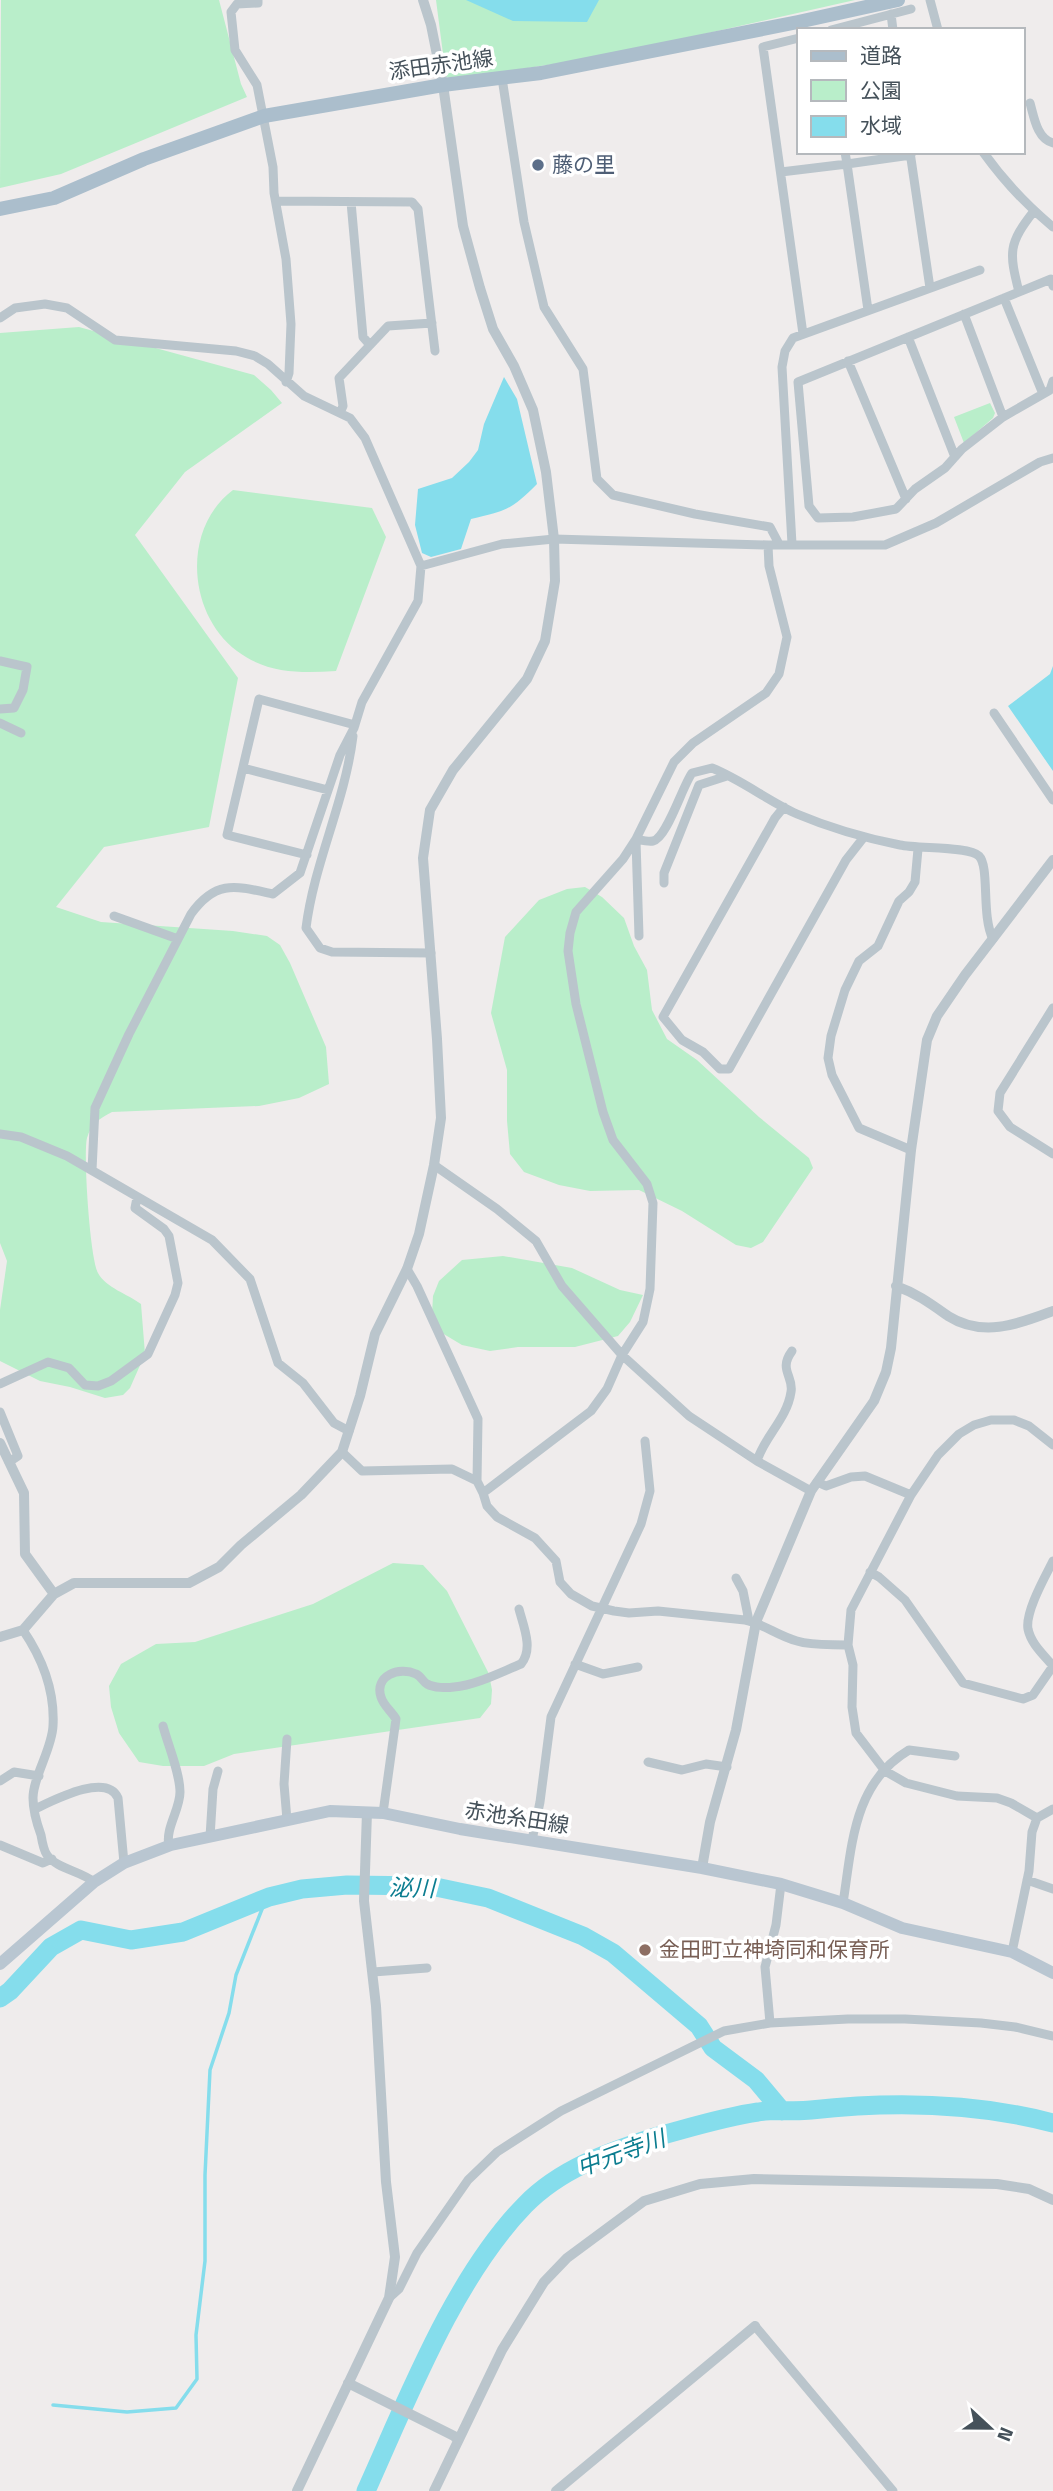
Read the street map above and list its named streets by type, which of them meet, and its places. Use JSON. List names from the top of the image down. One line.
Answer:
{"streets":{"main road":["添田赤池線","赤池糸田線"]},"water":["泌川","中元寺川"],"places":["藤の里","金田町立神埼同和保育所"],"legend":["道路","公園","水域"],"north":"right"}
